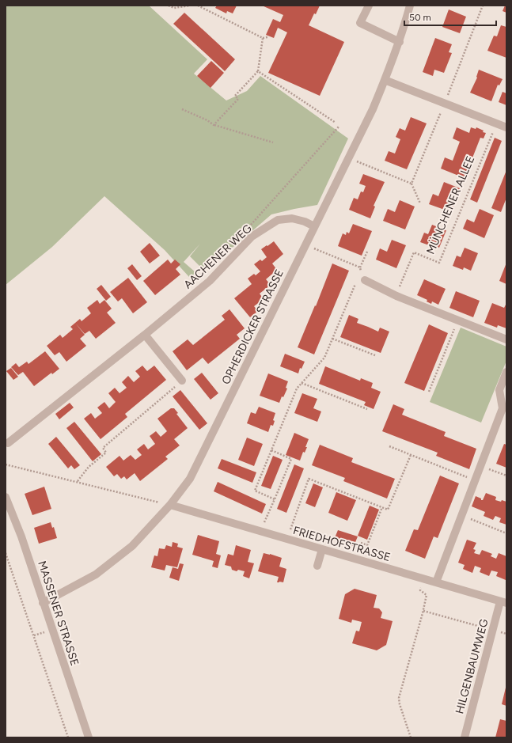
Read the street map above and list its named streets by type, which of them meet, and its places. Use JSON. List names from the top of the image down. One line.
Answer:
{"streets":{"street":["AACHENER WEG","OPHERDICKER STRASSE","FRIEDHOFSTRASSE","MASSENER STRASSE","HILGENBAUMWEG"],"path":["MÜNCHENER ALLEE"]},"crossings":[["AACHENER WEG","OPHERDICKER STRASSE"],["OPHERDICKER STRASSE","FRIEDHOFSTRASSE"],["OPHERDICKER STRASSE","MASSENER STRASSE"],["FRIEDHOFSTRASSE","HILGENBAUMWEG"]],"scale_bar":"50 m"}
